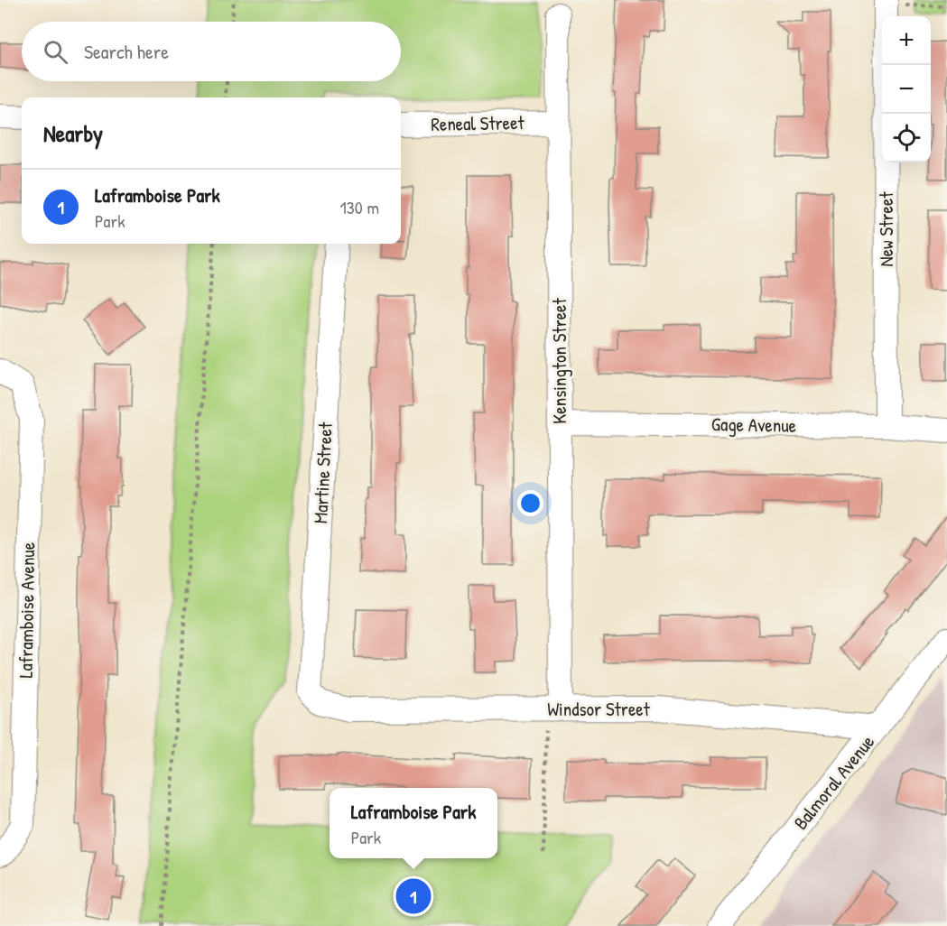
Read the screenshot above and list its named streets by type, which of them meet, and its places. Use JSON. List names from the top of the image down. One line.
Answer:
{"streets":{"street":["Reneal Street","New Street","Kensington Street","Gage Avenue","Martine Street","Laframboise Avenue","Windsor Street","Balmoral Avenue"]},"crossings":[["Reneal Street","Kensington Street"],["New Street","Gage Avenue"],["Kensington Street","Gage Avenue"],["Kensington Street","Windsor Street"],["Martine Street","Windsor Street"],["Windsor Street","Balmoral Avenue"]],"page":{"map_buttons":["+","−"],"search":"Search here","heading":"Nearby","list":[{"mark":"1","name":"Laframboise Park","note":"Park","value":"130 m"}],"popup":["Laframboise Park","Park"],"pins":"1"}}
